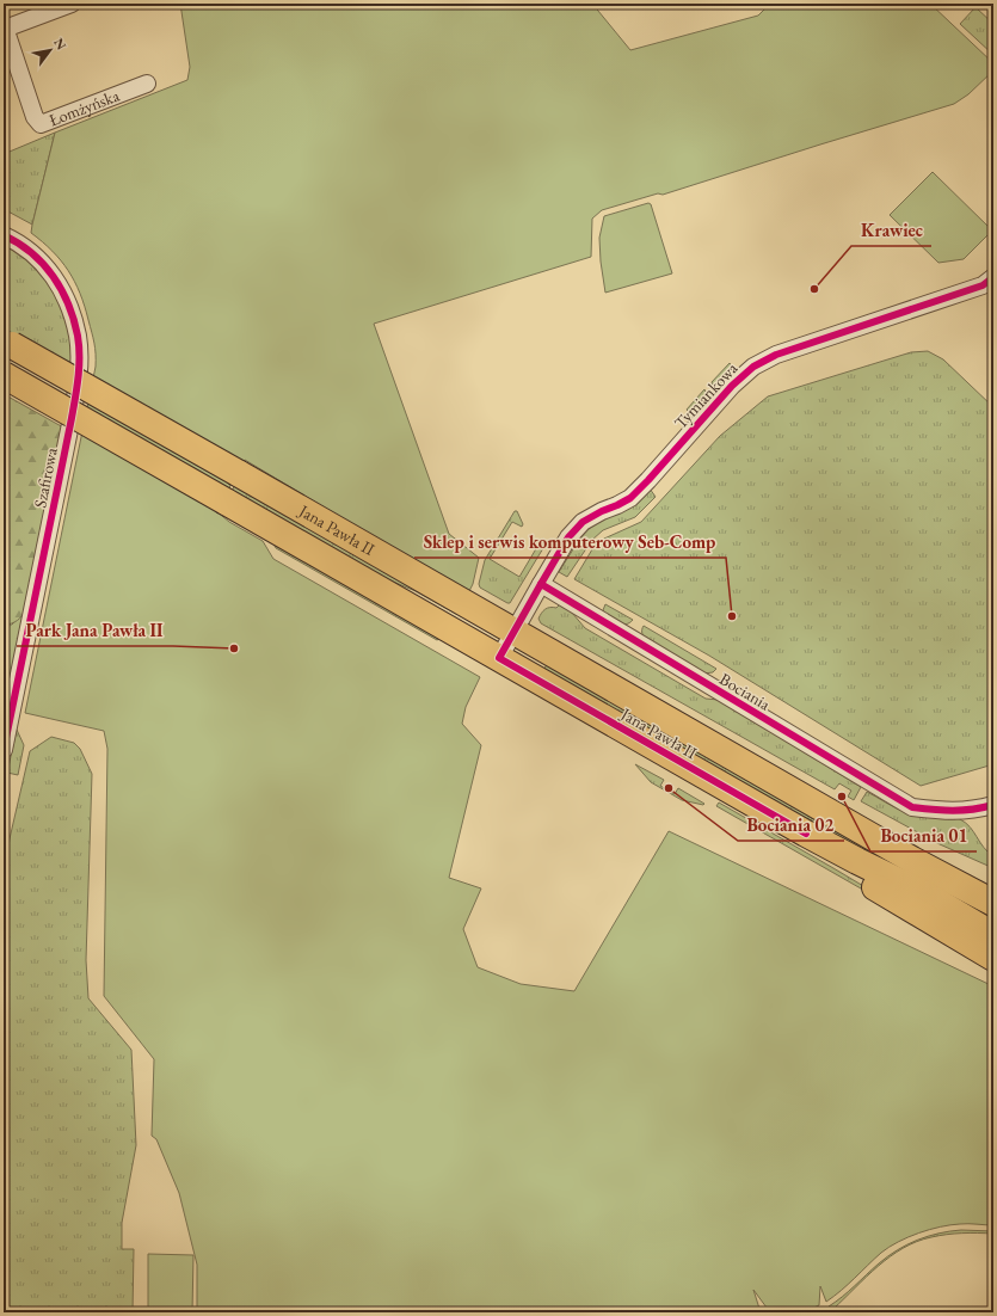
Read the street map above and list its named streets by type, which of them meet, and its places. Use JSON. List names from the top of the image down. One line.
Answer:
{"streets":{"main road":["Jana Pawła II"],"street":["Łomżyńska","Tymiankowa","Szafirowa","Bociania"]},"crossings":[["Tymiankowa","Bociania"]],"places":["Krawiec","Sklep i serwis komputerowy Seb-Comp","Park Jana Pawła II","Bociania 02","Bociania 01"],"north":"top right"}
